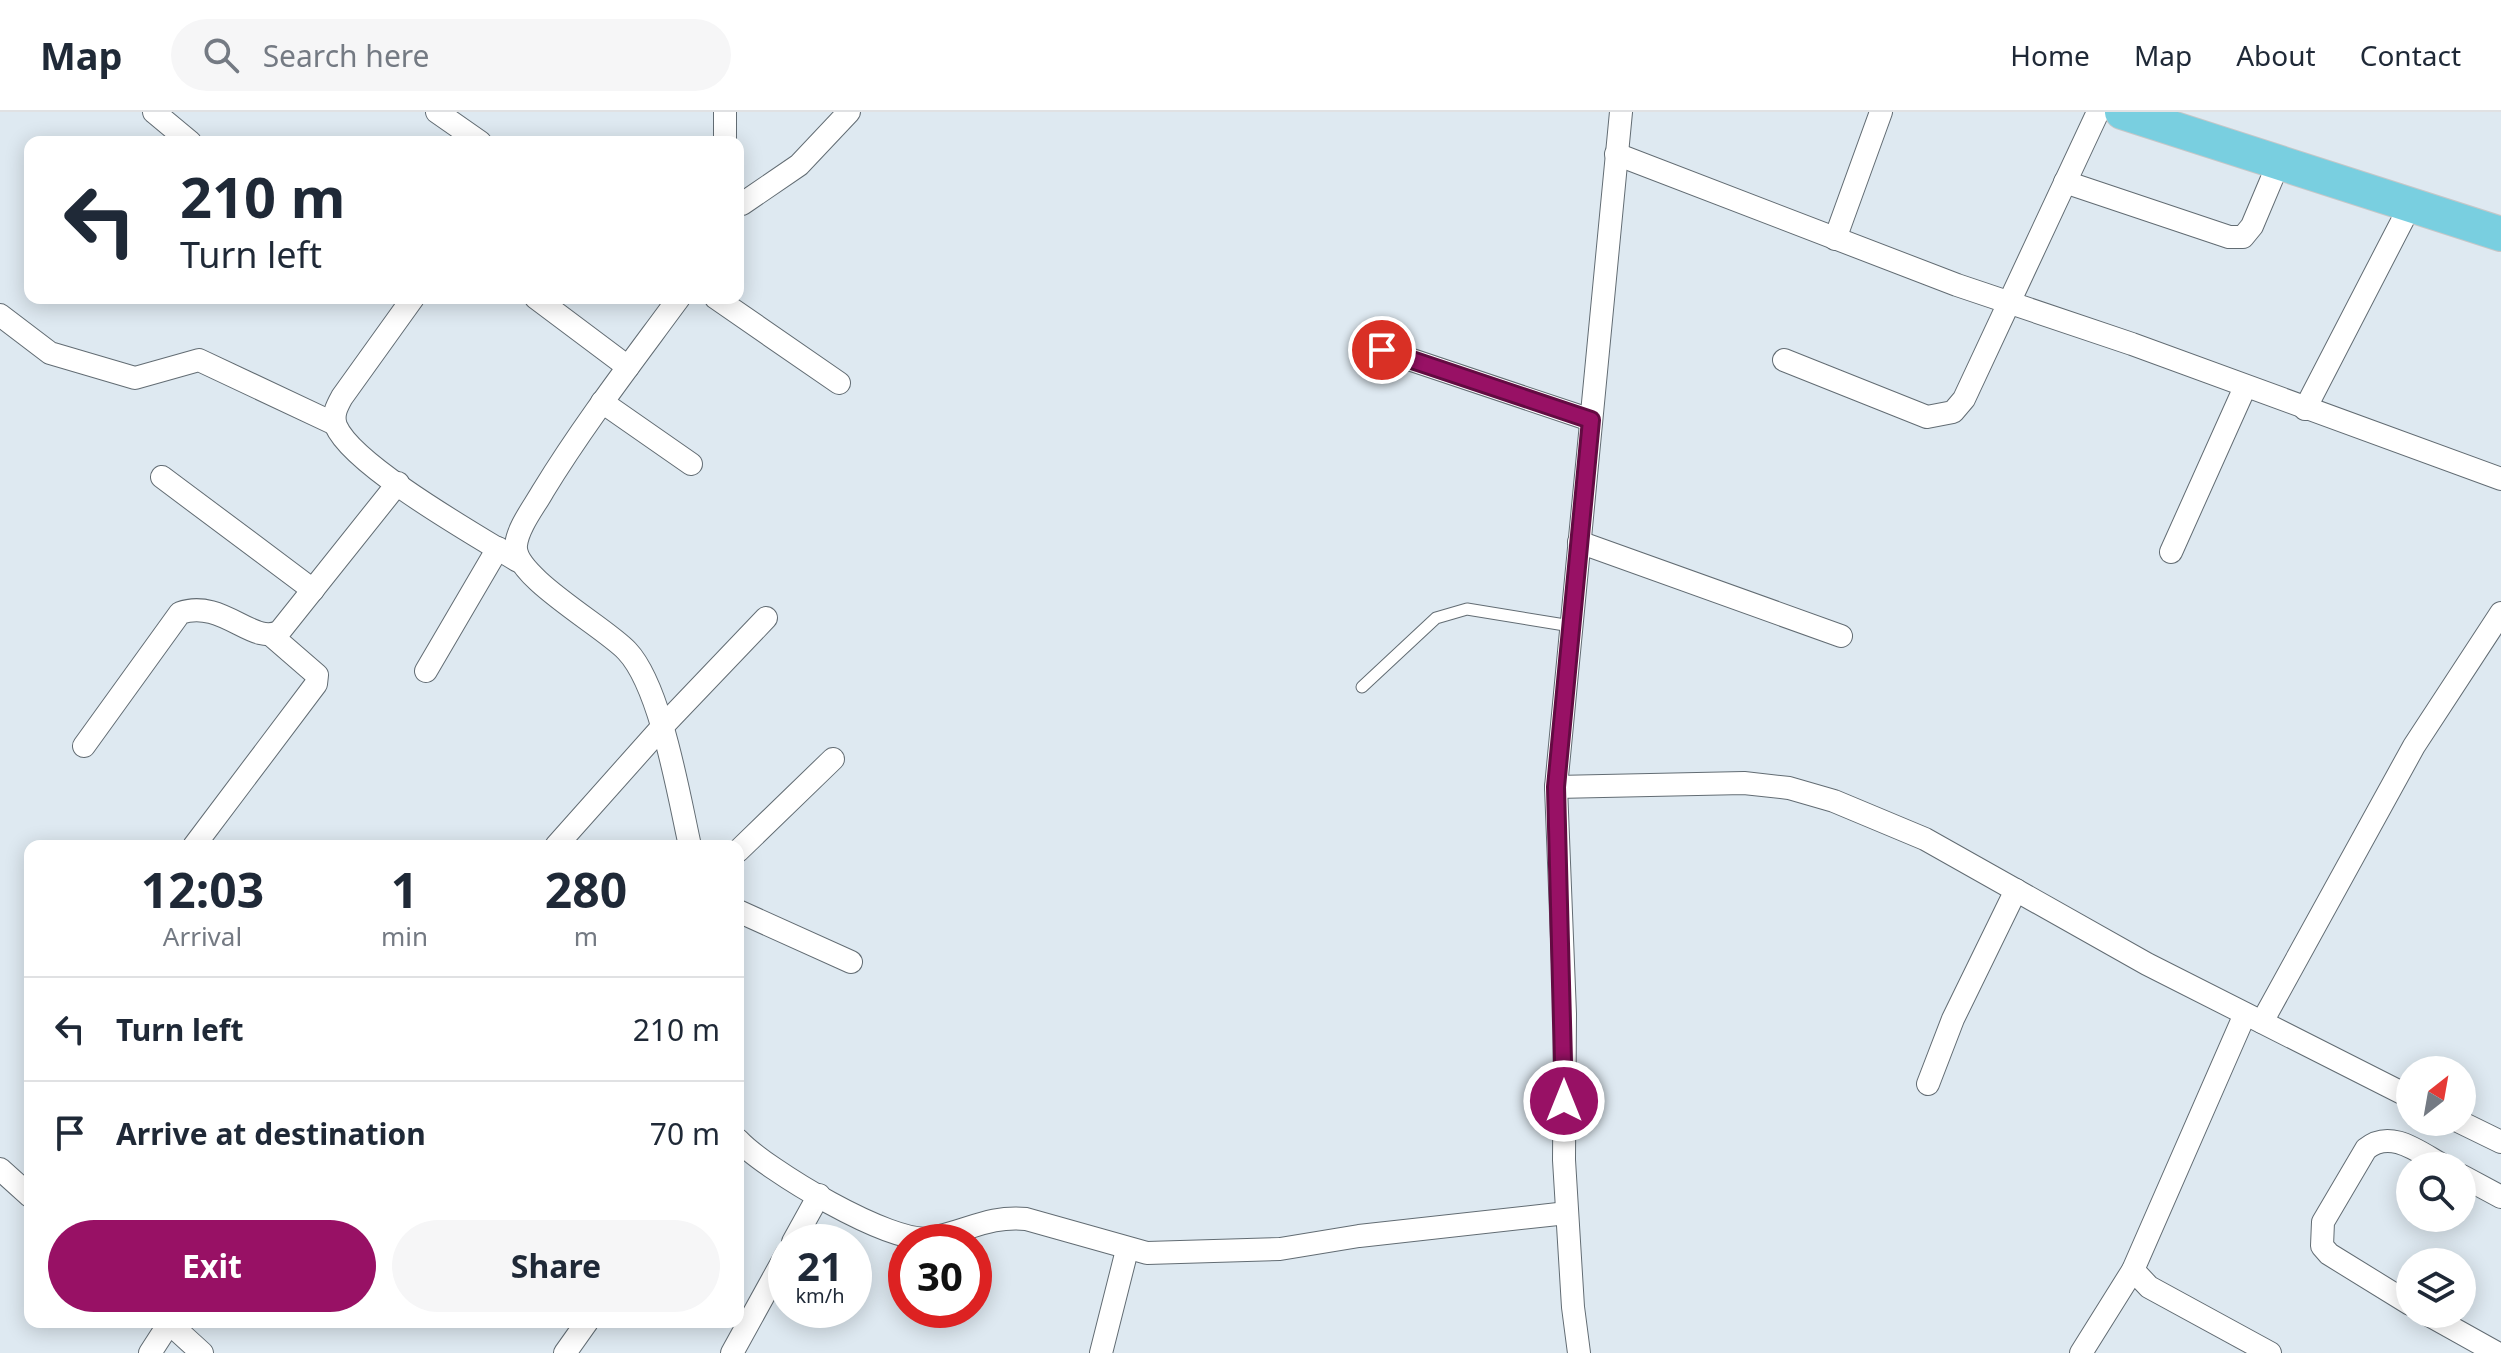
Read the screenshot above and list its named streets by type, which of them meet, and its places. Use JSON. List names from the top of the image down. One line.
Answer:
{"north":"top right","page":{"header":"Map","search":"Search here","nav":["Home","Map","About","Contact"],"turn":["210 m","Turn left"],"eta":["12:03","Arrival","1","min","280","m"],"list":[{"name":"Turn left","value":"210 m"},{"name":"Arrive at destination","value":"70 m"}],"buttons":["Exit","Share"],"speed":"21 km/h","limit":"30"}}
